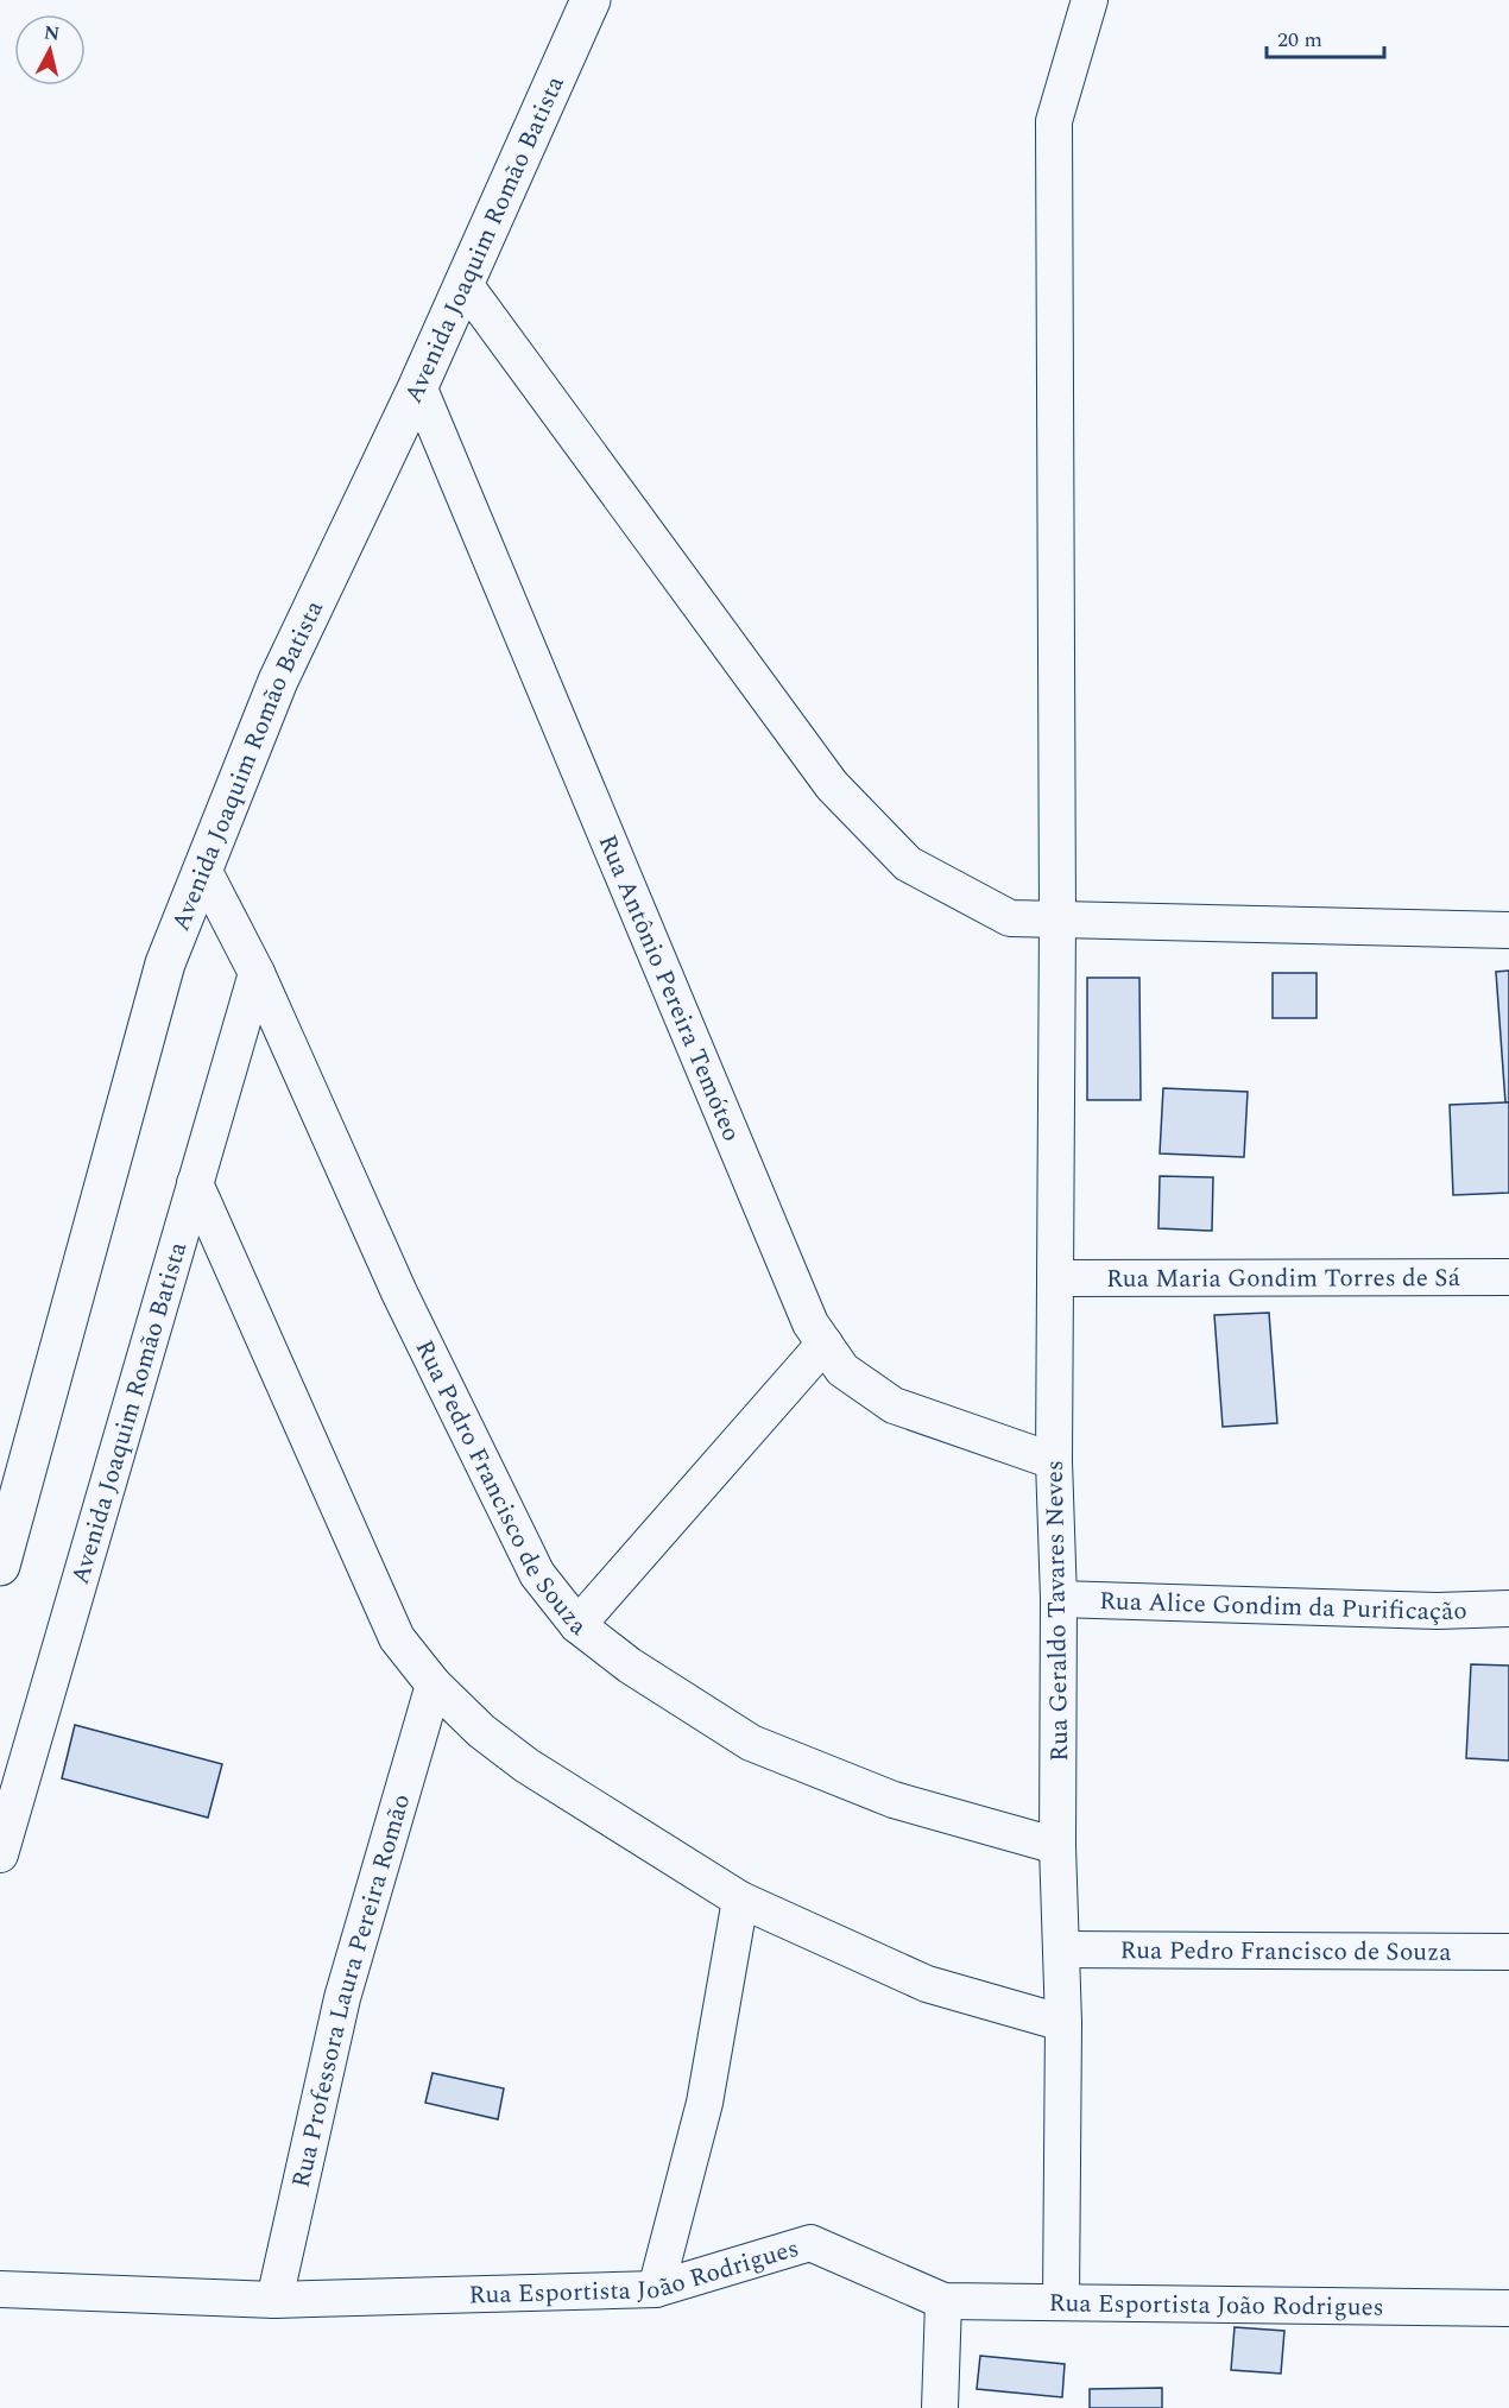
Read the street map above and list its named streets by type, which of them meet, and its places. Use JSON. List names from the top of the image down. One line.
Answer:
{"streets":{"highway":["Avenida Joaquim Romão Batista"],"street":["Rua Antônio Pereira Temóteo","Rua Maria Gondim Torres de Sá","Rua Pedro Francisco de Souza","Rua Alice Gondim da Purificação","Rua Geraldo Tavares Neves","Rua Professora Laura Pereira Romão","Rua Esportista João Rodrigues"]},"crossings":[["Avenida Joaquim Romão Batista","Rua Antônio Pereira Temóteo"],["Avenida Joaquim Romão Batista","Rua Pedro Francisco de Souza"],["Rua Antônio Pereira Temóteo","Rua Geraldo Tavares Neves"],["Rua Maria Gondim Torres de Sá","Rua Geraldo Tavares Neves"],["Rua Pedro Francisco de Souza","Rua Geraldo Tavares Neves"],["Rua Alice Gondim da Purificação","Rua Geraldo Tavares Neves"],["Rua Geraldo Tavares Neves","Rua Esportista João Rodrigues"],["Rua Professora Laura Pereira Romão","Rua Esportista João Rodrigues"]],"scale_bar":"20 m","north":"top"}
